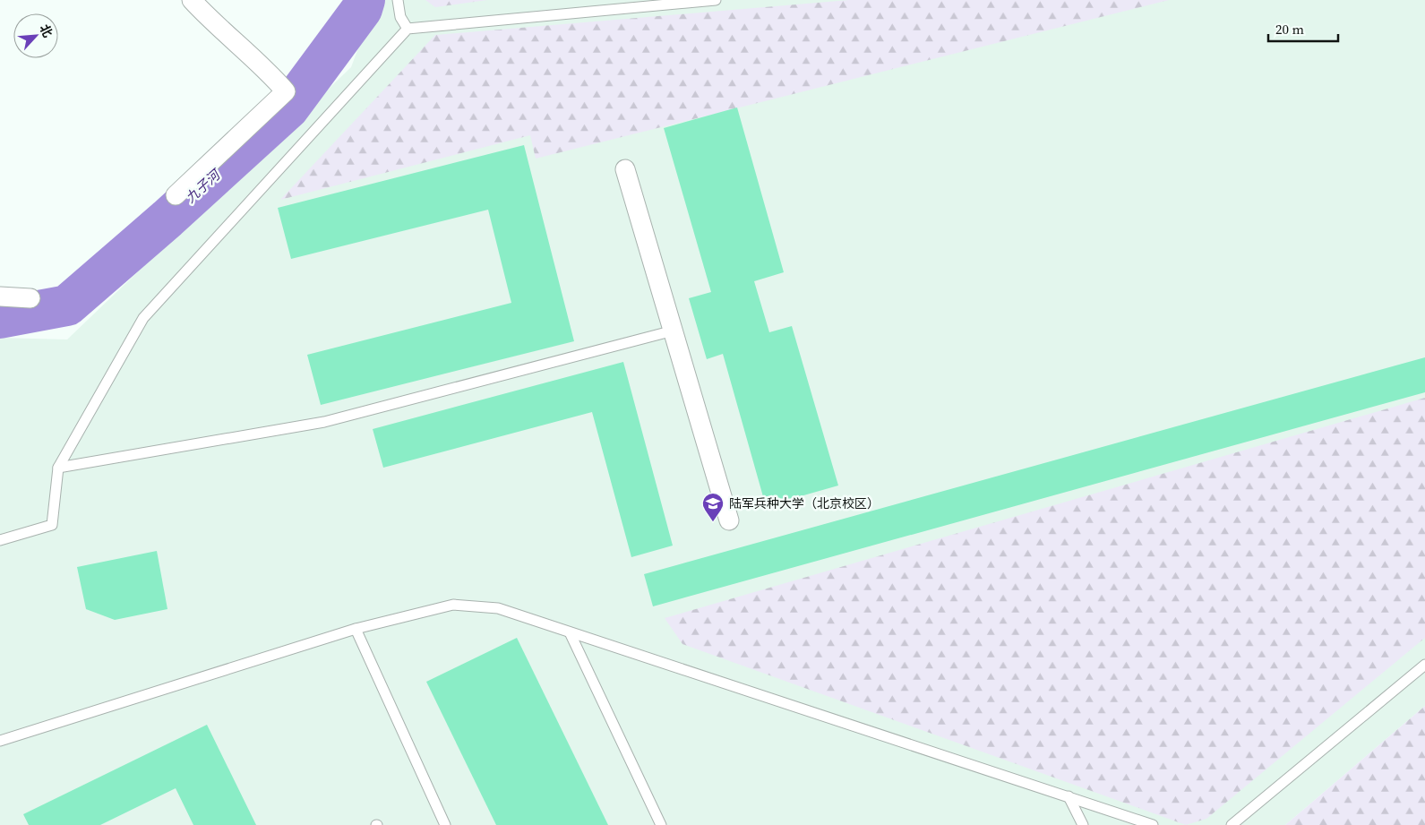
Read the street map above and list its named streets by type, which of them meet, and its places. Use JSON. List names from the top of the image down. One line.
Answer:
{"water":["九子河"],"places":{"school or university":["陆军兵种大学（北京校区）"]},"scale_bar":"20 m","north":"top right"}
